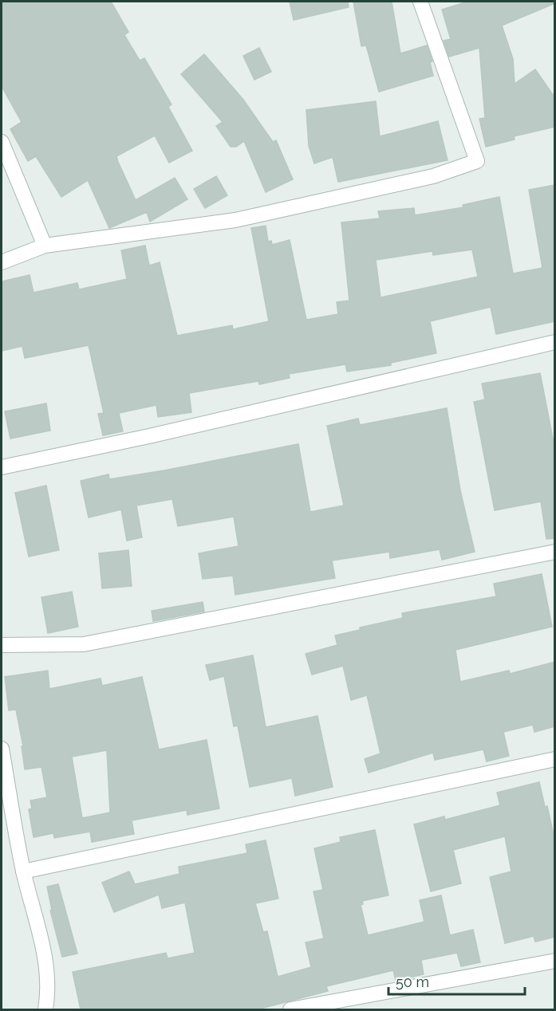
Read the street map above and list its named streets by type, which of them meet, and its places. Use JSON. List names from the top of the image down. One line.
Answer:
{"scale_bar":"50 m"}
